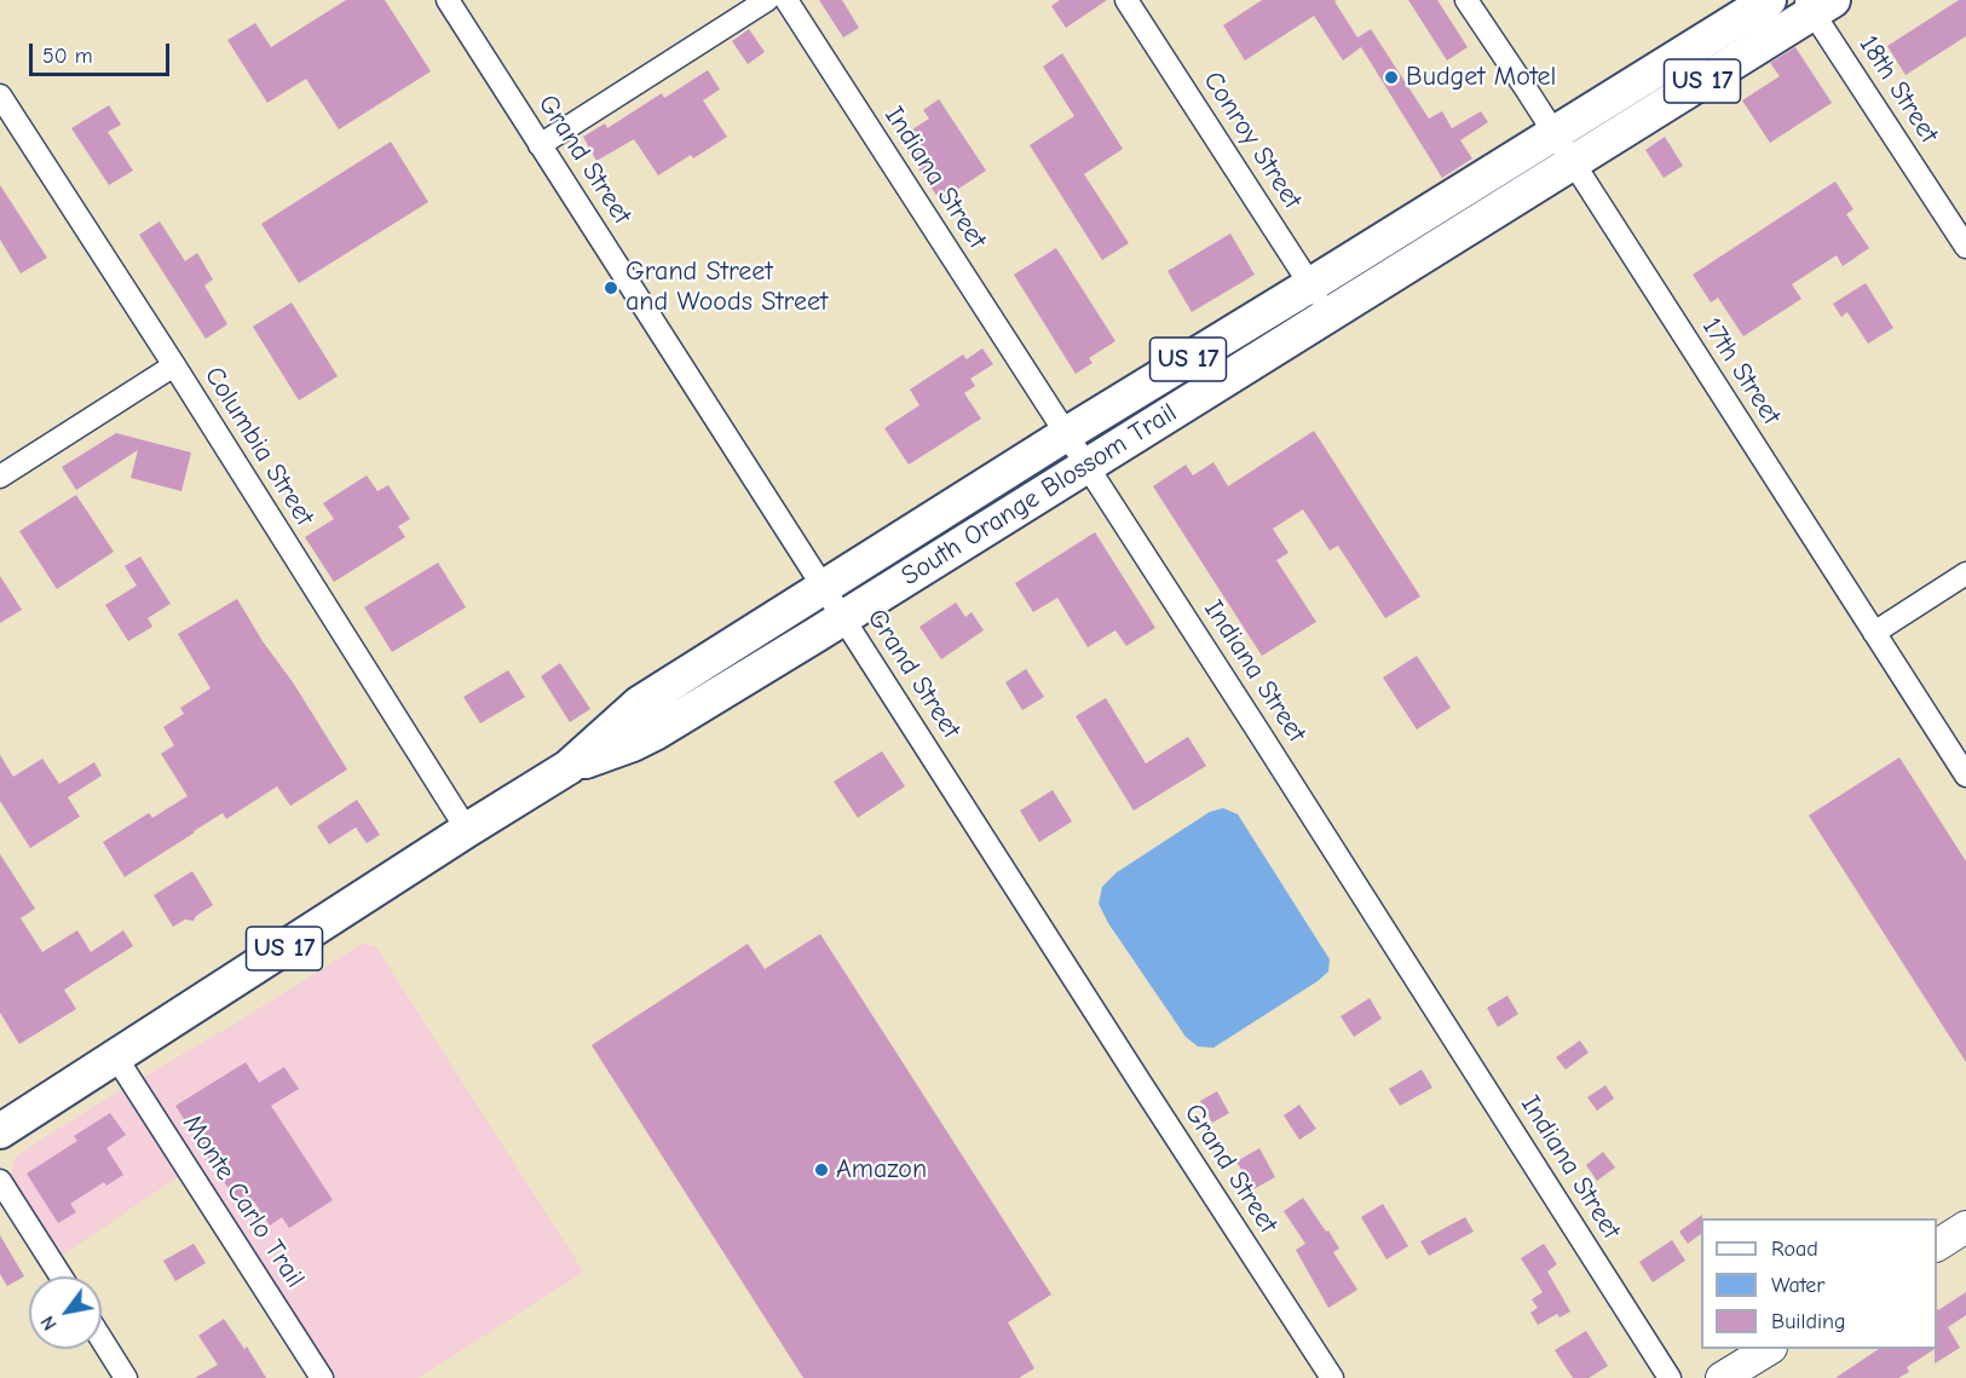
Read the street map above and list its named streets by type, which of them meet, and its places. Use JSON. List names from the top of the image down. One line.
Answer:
{"streets":{"main road":["US 17","South Orange Blossom Trail"],"street":["18th Street","Conroy Street","Grand Street","Indiana Street","17th Street","Columbia Street","Monte Carlo Trail"]},"crossings":[["18th Street","South Orange Blossom Trail"],["Conroy Street","South Orange Blossom Trail"],["Grand Street","South Orange Blossom Trail"],["Indiana Street","South Orange Blossom Trail"],["17th Street","South Orange Blossom Trail"],["Columbia Street","South Orange Blossom Trail"],["South Orange Blossom Trail","Monte Carlo Trail"]],"places":["Budget Motel","Grand Street and Woods Street","Amazon"],"legend":["Road","Water","Building"],"scale_bar":"50 m","north":"bottom left"}
